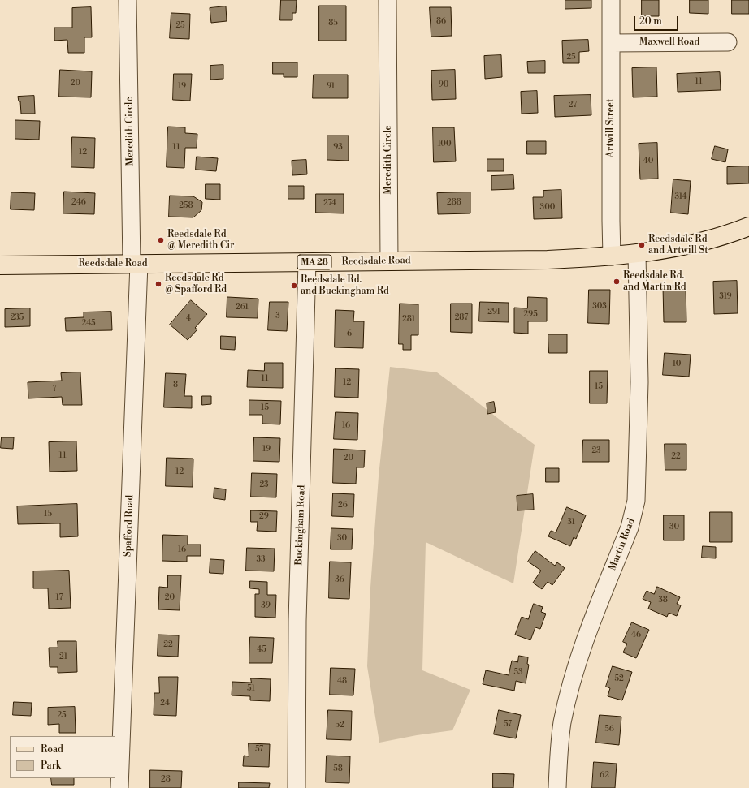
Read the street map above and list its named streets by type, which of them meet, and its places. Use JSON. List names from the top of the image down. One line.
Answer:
{"streets":{"main road":["Reedsdale Road","MA 28"],"street":["Maxwell Road","Artwill Street","Meredith Circle","Buckingham Road","Spafford Road","Martin Road"]},"crossings":[["Maxwell Road","Artwill Street"],["Artwill Street","Reedsdale Road"],["Meredith Circle","Reedsdale Road"],["Meredith Circle","Spafford Road"],["Reedsdale Road","Buckingham Road"],["Reedsdale Road","Spafford Road"],["Reedsdale Road","Martin Road"]],"places":["Reedsdale Rd @ Meredith Cir","Reedsdale Rd and Artwill St","Reedsdale Rd. and Martin Rd","Reedsdale Rd @ Spafford Rd","Reedsdale Rd. and Buckingham Rd"],"house_numbers":["86","85","25","25","11","20","90","19","91","27","100","11","93","12","40","314","246","288","274","258","300","319","303","261","291","295","3","235","287","4","281","245","6","10","11","12","8","15","7","15","16","19","23","11","22","20","12","23","26","15","29","31","30","30","16","33","36","17","20","38","39","46","22","45","21","53","52","48","51","24","25","57","52","56","57","58","62","28"],"legend":["Road","Park"],"scale_bar":"20 m"}
